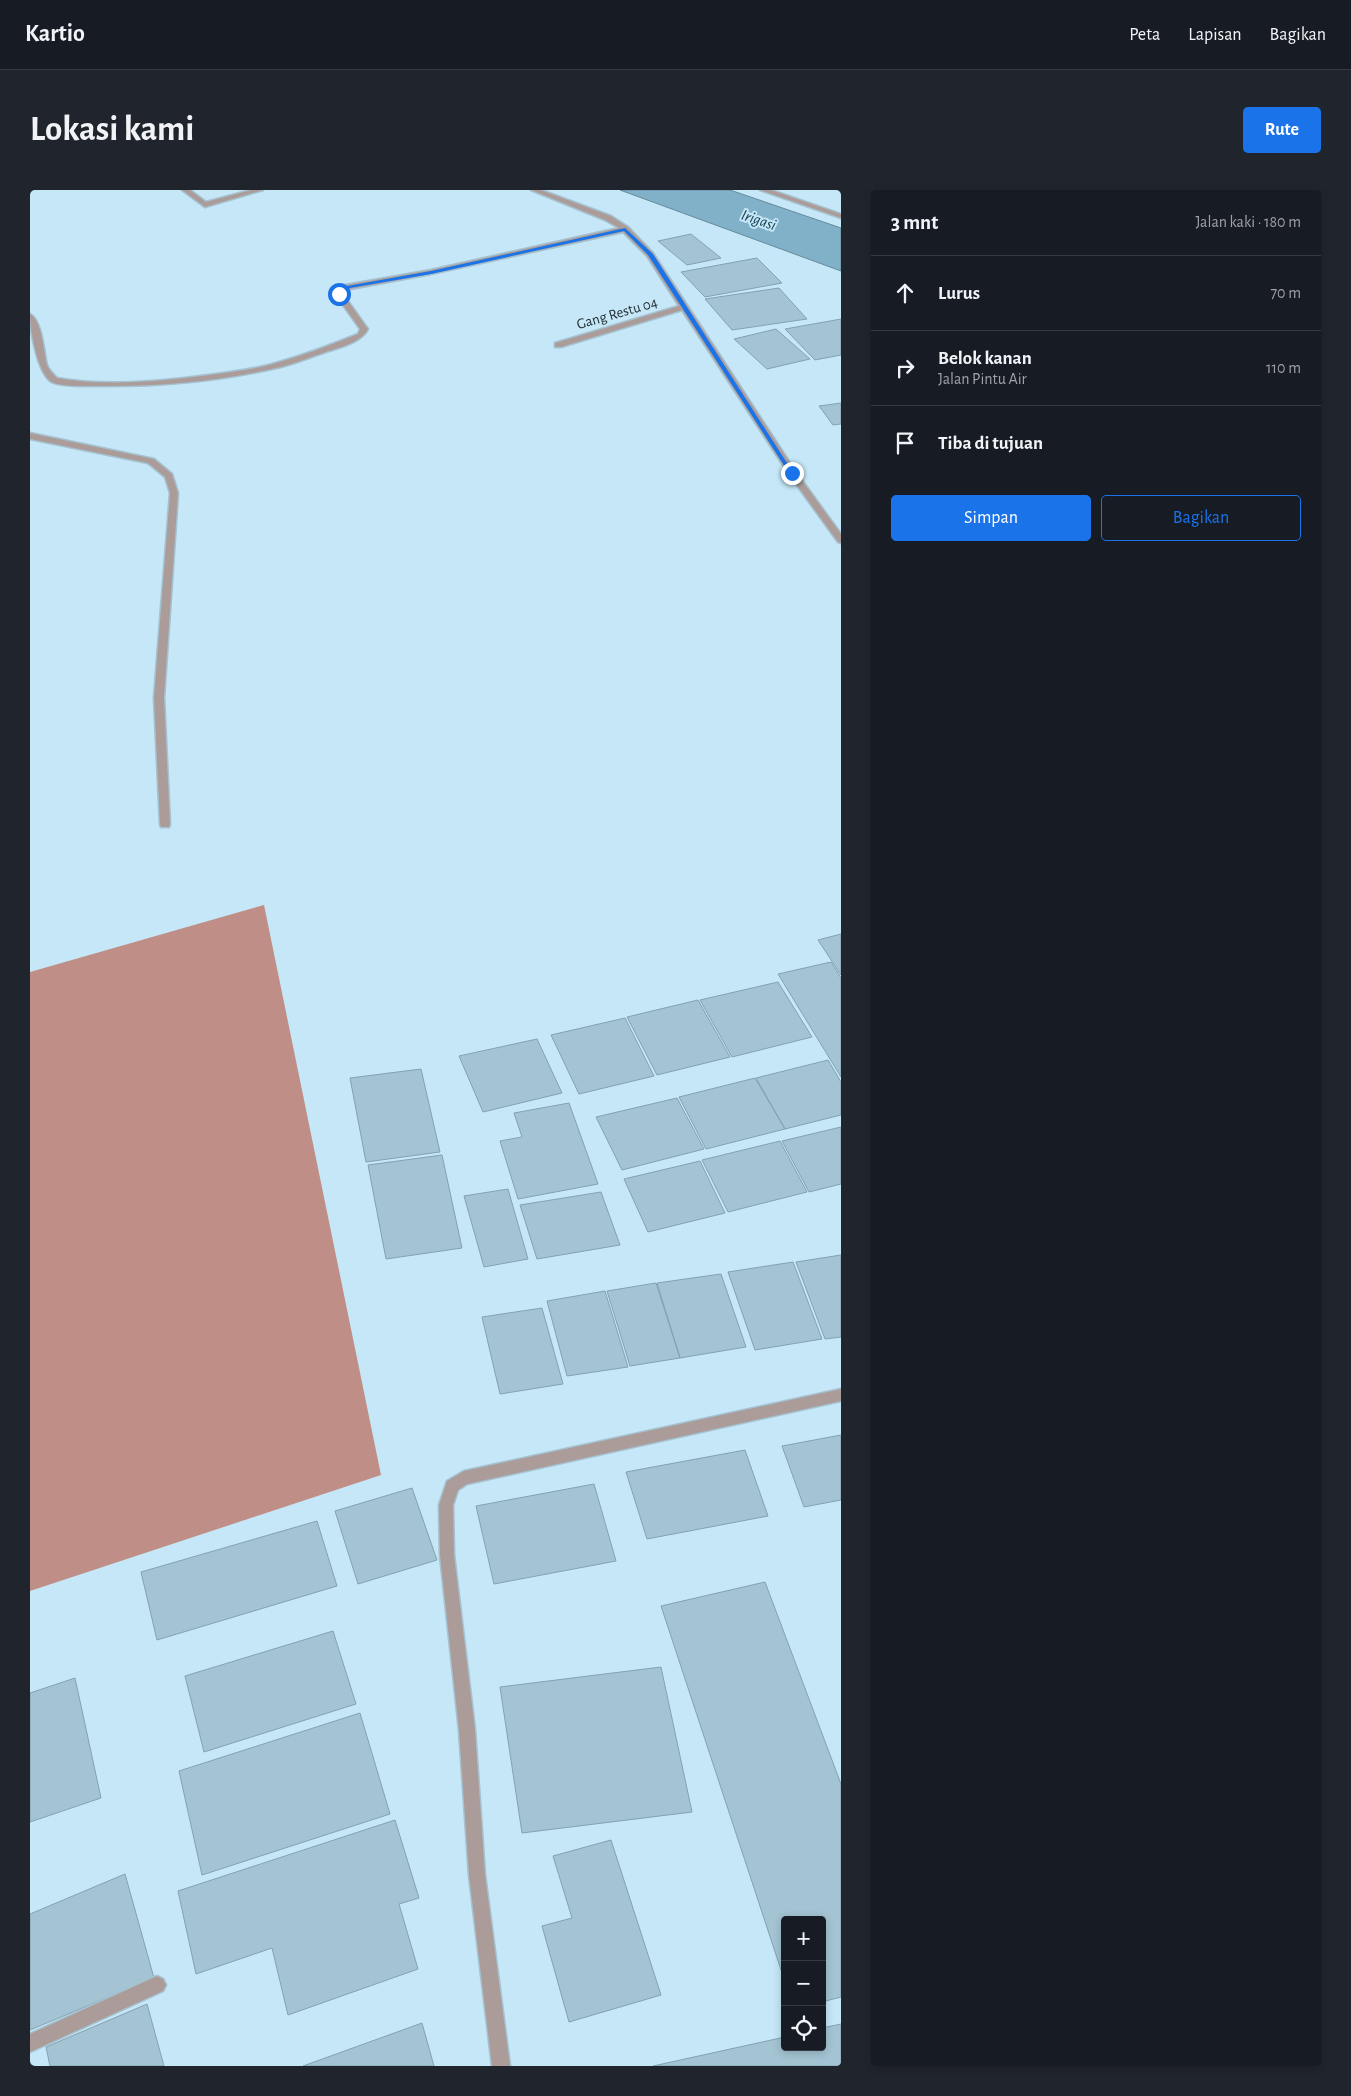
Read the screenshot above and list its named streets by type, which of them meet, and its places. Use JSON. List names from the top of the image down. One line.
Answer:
{"streets":{"street":["Gang Restu 04"]},"water":["Irigasi"],"page":{"header":"Kartio","nav":["Peta","Lapisan","Bagikan"],"buttons":["Rute",["Simpan","Bagikan"]],"title":"Lokasi kami","heading":["3 mnt","Jalan kaki · 180 m"],"list":[["Lurus","70 m"],["Belok kanan","Jalan Pintu Air","110 m"],"Tiba di tujuan"],"map_buttons":["+","−"]}}
